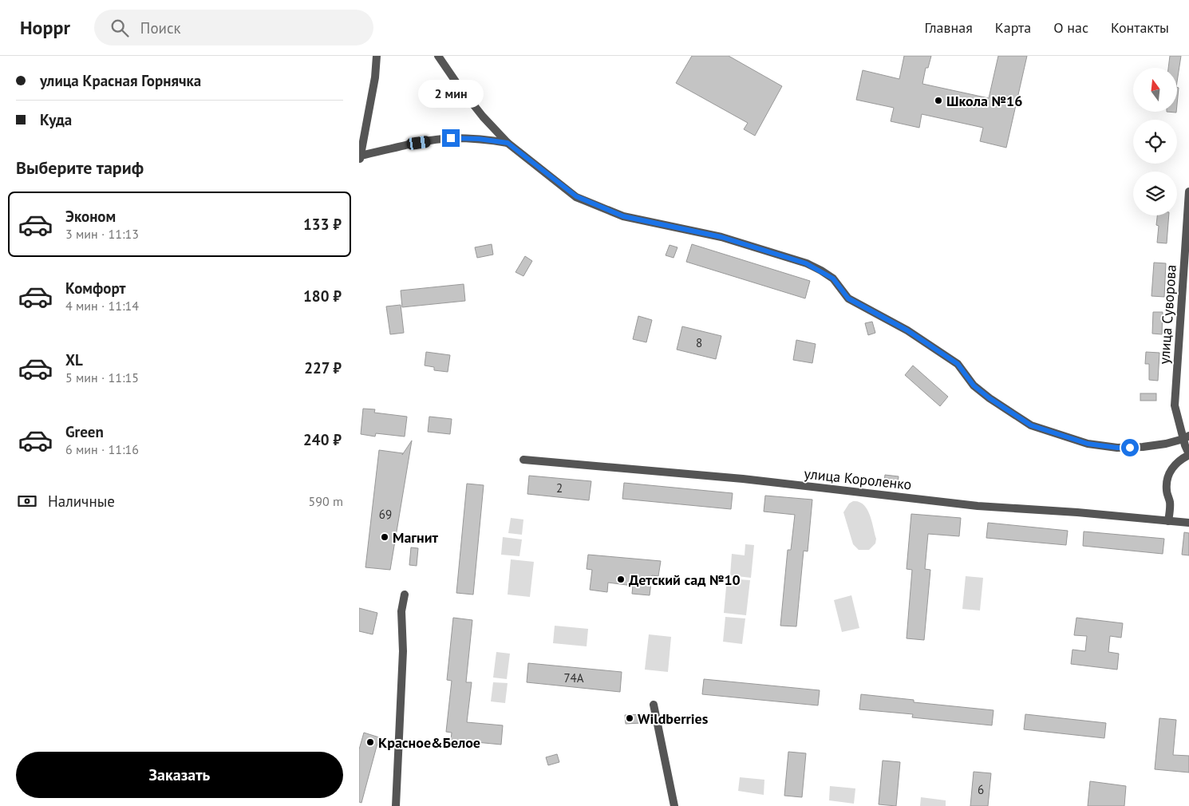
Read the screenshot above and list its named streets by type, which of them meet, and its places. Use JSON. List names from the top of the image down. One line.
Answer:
{"streets":{"street":["улица Суворова","улица Короленко"]},"places":["Школа №16","Магнит","Детский сад №10","Wildberries","Красное&Белое"],"house_numbers":["8","2","69","74А","6"],"north":"top","page":{"header":"Hoppr","search":"Поиск","nav":["Главная","Карта","О нас","Контакты"],"banner":["улица Красная Горнячка","Куда"],"bubble":"2 мин","heading":"Выберите тариф","list":[{"name":"Эконом","note":"3 мин · 11:13","value":"133 ₽"},{"name":"Комфорт","note":"4 мин · 11:14","value":"180 ₽"},{"name":"XL","note":"5 мин · 11:15","value":"227 ₽"},{"name":"Green","note":"6 мин · 11:16","value":"240 ₽"}],"pay":["Наличные","590 m"],"buttons":"Заказать"}}
